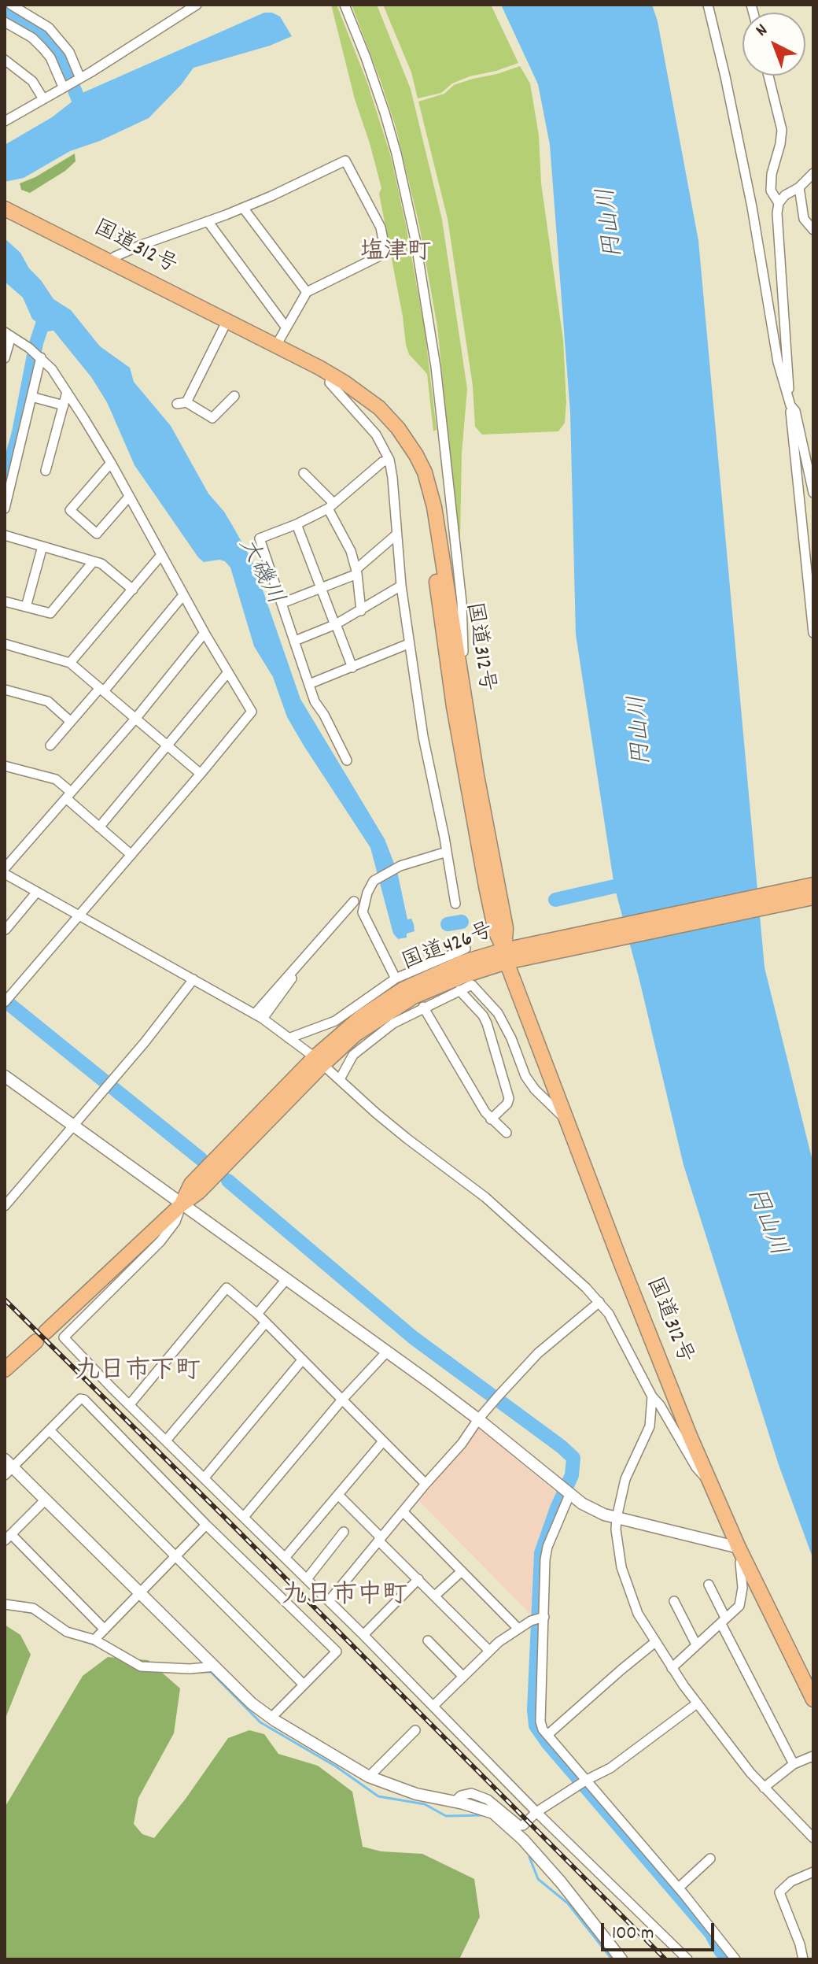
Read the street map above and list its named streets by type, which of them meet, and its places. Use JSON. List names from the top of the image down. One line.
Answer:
{"streets":{"highway":["国道312号","国道426号"]},"crossings":[["国道312号","国道426号"]],"districts":["塩津町","九日市下町","九日市中町"],"water":["円山川","大磯川"],"scale_bar":"100 m","north":"top left"}
